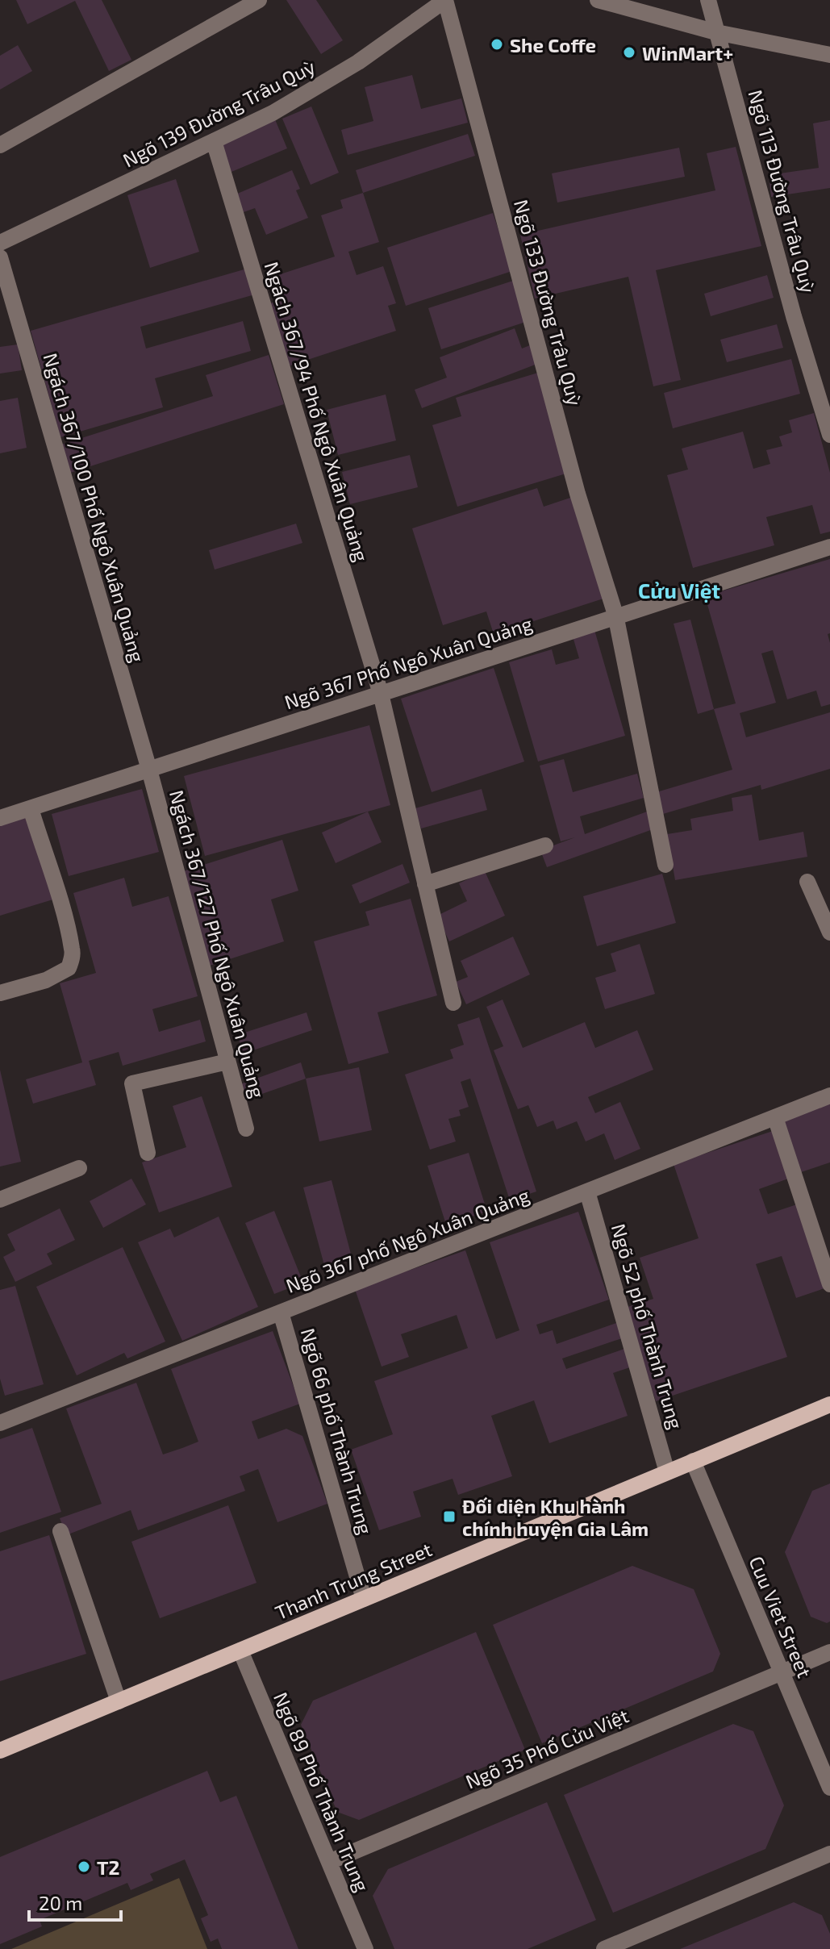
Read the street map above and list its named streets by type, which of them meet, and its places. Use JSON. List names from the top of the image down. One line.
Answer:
{"streets":{"main road":["Thanh Trung Street"],"street":["Ngõ 139 Đường Trâu Quỳ","Ngõ 113 Đường Trâu Quỳ","Ngõ 133 Đường Trâu Quỳ","Ngách 367/94 Phố Ngô Xuân Quảng","Ngách 367/100 Phố Ngô Xuân Quảng","Ngõ 367 Phố Ngô Xuân Quảng","Ngách 367/127 Phố Ngô Xuân Quảng","Ngõ 367 phố Ngô Xuân Quảng","Ngõ 52 phố Thành Trung","Ngõ 66 phố Thành Trung","Cuu Viet Street","Ngõ 35 Phố Cửu Việt","Ngõ 89 Phố Thành Trung"]},"crossings":[["Ngõ 139 Đường Trâu Quỳ","Ngõ 133 Đường Trâu Quỳ"],["Ngõ 139 Đường Trâu Quỳ","Ngách 367/94 Phố Ngô Xuân Quảng"],["Ngõ 133 Đường Trâu Quỳ","Ngõ 367 Phố Ngô Xuân Quảng"],["Ngách 367/94 Phố Ngô Xuân Quảng","Ngõ 367 Phố Ngô Xuân Quảng"],["Ngách 367/100 Phố Ngô Xuân Quảng","Ngõ 367 Phố Ngô Xuân Quảng"],["Ngách 367/100 Phố Ngô Xuân Quảng","Ngách 367/127 Phố Ngô Xuân Quảng"],["Ngõ 367 Phố Ngô Xuân Quảng","Ngách 367/127 Phố Ngô Xuân Quảng"],["Ngõ 367 phố Ngô Xuân Quảng","Ngõ 52 phố Thành Trung"],["Ngõ 367 phố Ngô Xuân Quảng","Ngõ 66 phố Thành Trung"],["Ngõ 52 phố Thành Trung","Thanh Trung Street"],["Ngõ 66 phố Thành Trung","Thanh Trung Street"],["Thanh Trung Street","Cuu Viet Street"],["Thanh Trung Street","Ngõ 89 Phố Thành Trung"],["Cuu Viet Street","Ngõ 35 Phố Cửu Việt"],["Ngõ 35 Phố Cửu Việt","Ngõ 89 Phố Thành Trung"]],"districts":["Cửu Việt"],"places":{"other":["She Coffe","WinMart+","T2"],"transit":["Đối diện Khu hành chính huyện Gia Lâm"]},"scale_bar":"20 m"}
